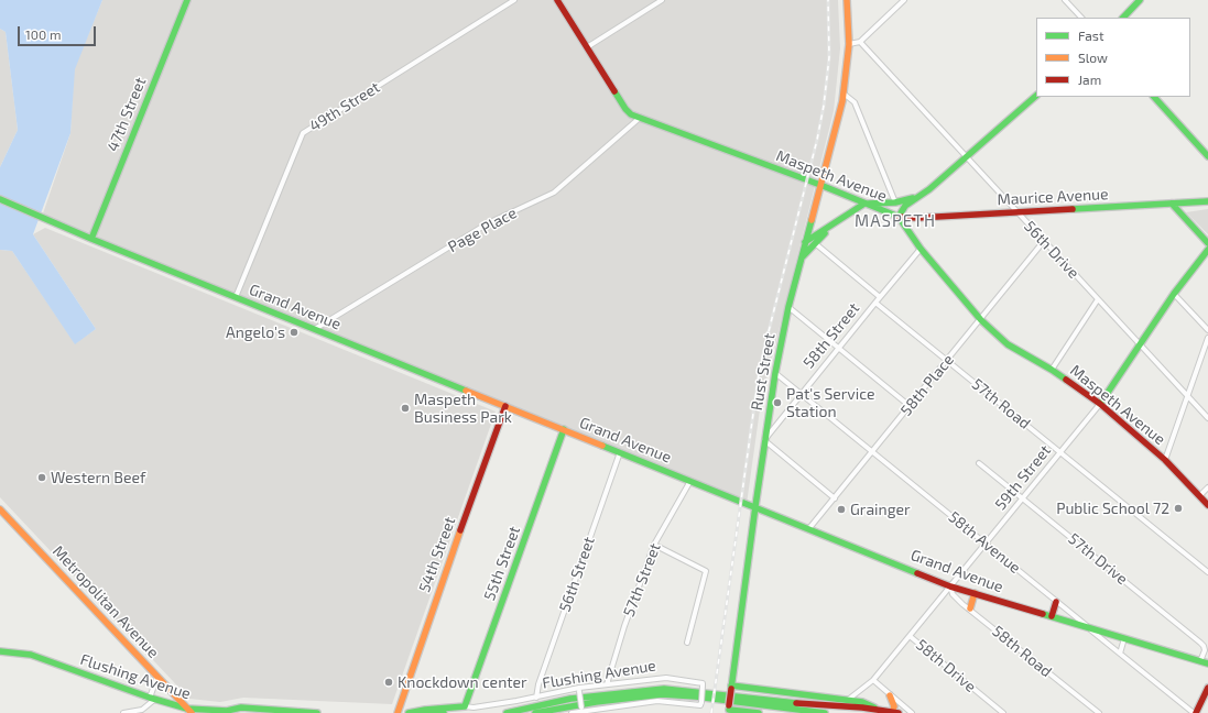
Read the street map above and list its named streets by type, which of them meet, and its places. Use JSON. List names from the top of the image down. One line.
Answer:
{"streets":{"main road":["47th Street","Maspeth Avenue","Maurice Avenue","Grand Avenue","Rust Street","59th Street","54th Street","55th Street","Metropolitan Avenue","Flushing Avenue"],"street":["49th Street","Page Place","56th Drive","58th Street","58th Place","57th Road","58th Avenue","57th Drive","56th Street","57th Street","58th Road","58th Drive"]},"crossings":[["49th Street","Grand Avenue"],["47th Street","Grand Avenue"],["Maspeth Avenue","Maurice Avenue"],["Maspeth Avenue","Page Place"],["Maspeth Avenue","58th Street"],["Maspeth Avenue","Rust Street"],["Maspeth Avenue","58th Place"],["Maspeth Avenue","59th Street"],["Maurice Avenue","56th Drive"],["Page Place","Grand Avenue"],["56th Drive","58th Place"],["56th Drive","59th Street"],["Grand Avenue","Rust Street"],["Grand Avenue","58th Place"],["Grand Avenue","59th Street"],["Grand Avenue","58th Avenue"],["Grand Avenue","54th Street"],["Grand Avenue","57th Drive"],["Grand Avenue","55th Street"],["Grand Avenue","56th Street"],["Grand Avenue","57th Street"],["Grand Avenue","58th Road"],["58th Street","Rust Street"],["58th Street","57th Road"],["58th Street","58th Avenue"],["Rust Street","58th Avenue"],["58th Place","57th Road"],["58th Place","58th Avenue"],["57th Road","59th Street"],["59th Street","58th Avenue"],["59th Street","57th Drive"],["59th Street","58th Road"],["59th Street","58th Drive"],["59th Street","Flushing Avenue"],["55th Street","Flushing Avenue"],["56th Street","Flushing Avenue"],["57th Street","Flushing Avenue"],["Metropolitan Avenue","Flushing Avenue"]],"districts":["MASPETH"],"places":["Angelo's","Pat's Service Station","Maspeth Business Park","Western Beef","Public School 72","Grainger","Knockdown center"],"legend":["Fast","Slow","Jam"],"scale_bar":"100 m"}
